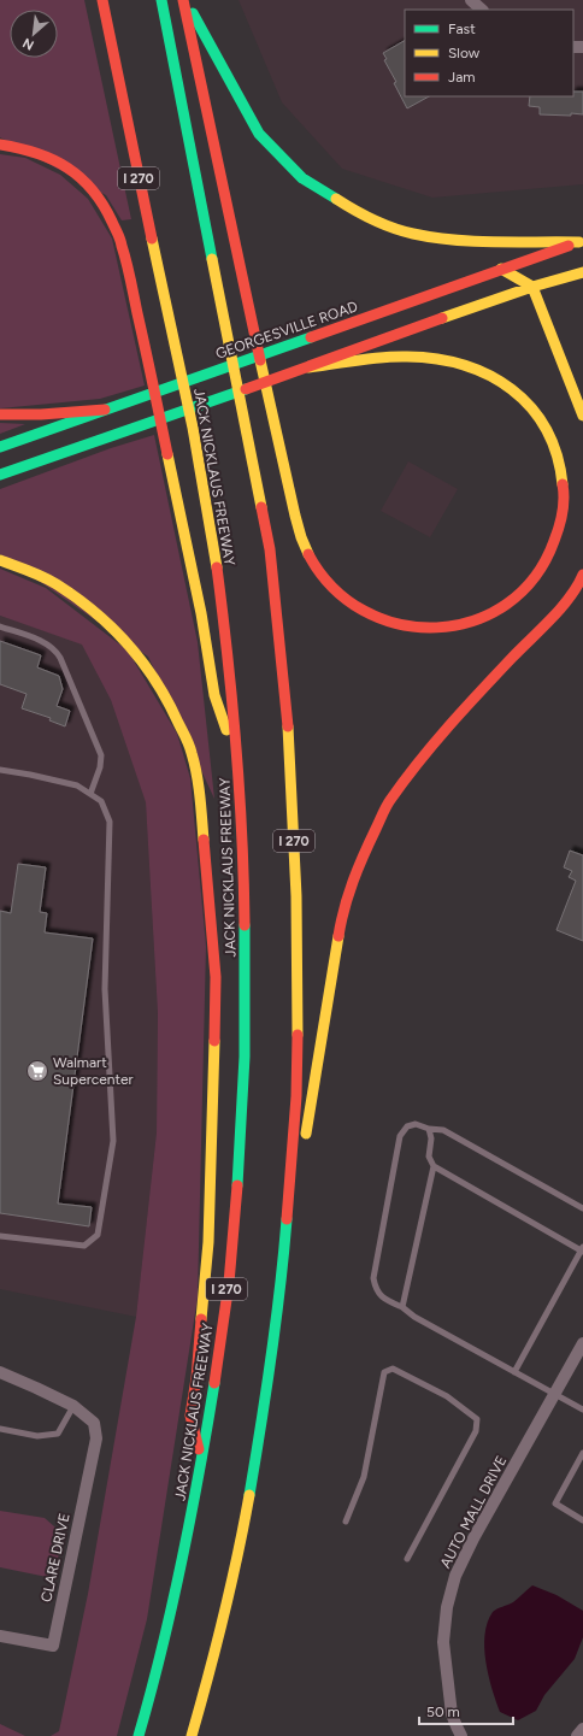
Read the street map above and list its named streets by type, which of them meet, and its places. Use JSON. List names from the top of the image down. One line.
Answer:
{"streets":{"main road":["I 270","GEORGESVILLE ROAD","JACK NICKLAUS FREEWAY"],"street":["AUTO MALL DRIVE","CLARE DRIVE"]},"places":{"supermarket":["Walmart Supercenter"]},"legend":["Fast","Slow","Jam"],"scale_bar":"50 m","north":"bottom left"}
